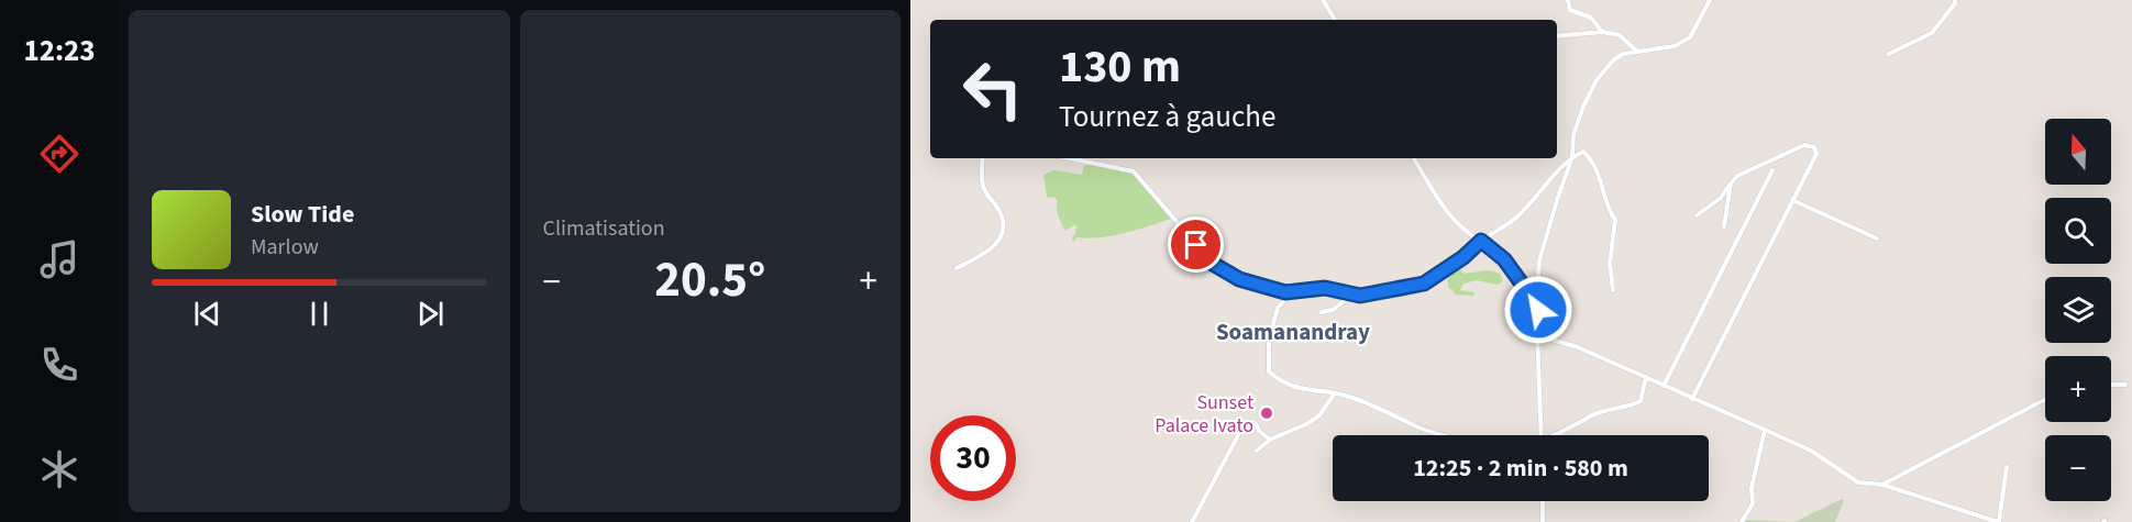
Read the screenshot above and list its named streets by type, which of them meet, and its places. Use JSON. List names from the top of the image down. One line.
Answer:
{"districts":["Soamanandray"],"places":["Sunset Palace Ivato"],"north":"top","page":{"tabs":"12:23","tile":"Climatisation","turn":["130 m","Tournez à gauche"],"map_buttons":["+","−"],"song":["Slow Tide","Marlow"],"heat":["−","20.5°","+"],"limit":"30","trip":"12:25 · 2 min · 580 m"}}
